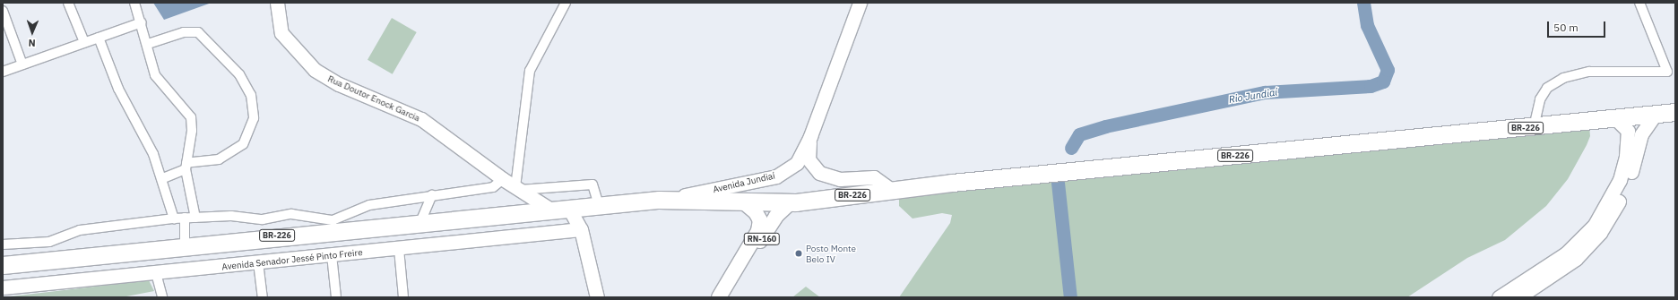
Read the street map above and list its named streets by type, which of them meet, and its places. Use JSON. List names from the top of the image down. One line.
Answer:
{"streets":{"highway":["BR-226"],"main road":["RN-160"],"street":["Rua Doutor Enock Garcia","Avenida Jundiaí","Avenida Senador Jessé Pinto Freire"]},"crossings":[["Rua Doutor Enock Garcia","BR-226"],["BR-226","Avenida Jundiaí"],["BR-226","RN-160"]],"water":["Rio Jundiaí"],"places":["Posto Monte Belo IV"],"scale_bar":"50 m","north":"bottom"}
